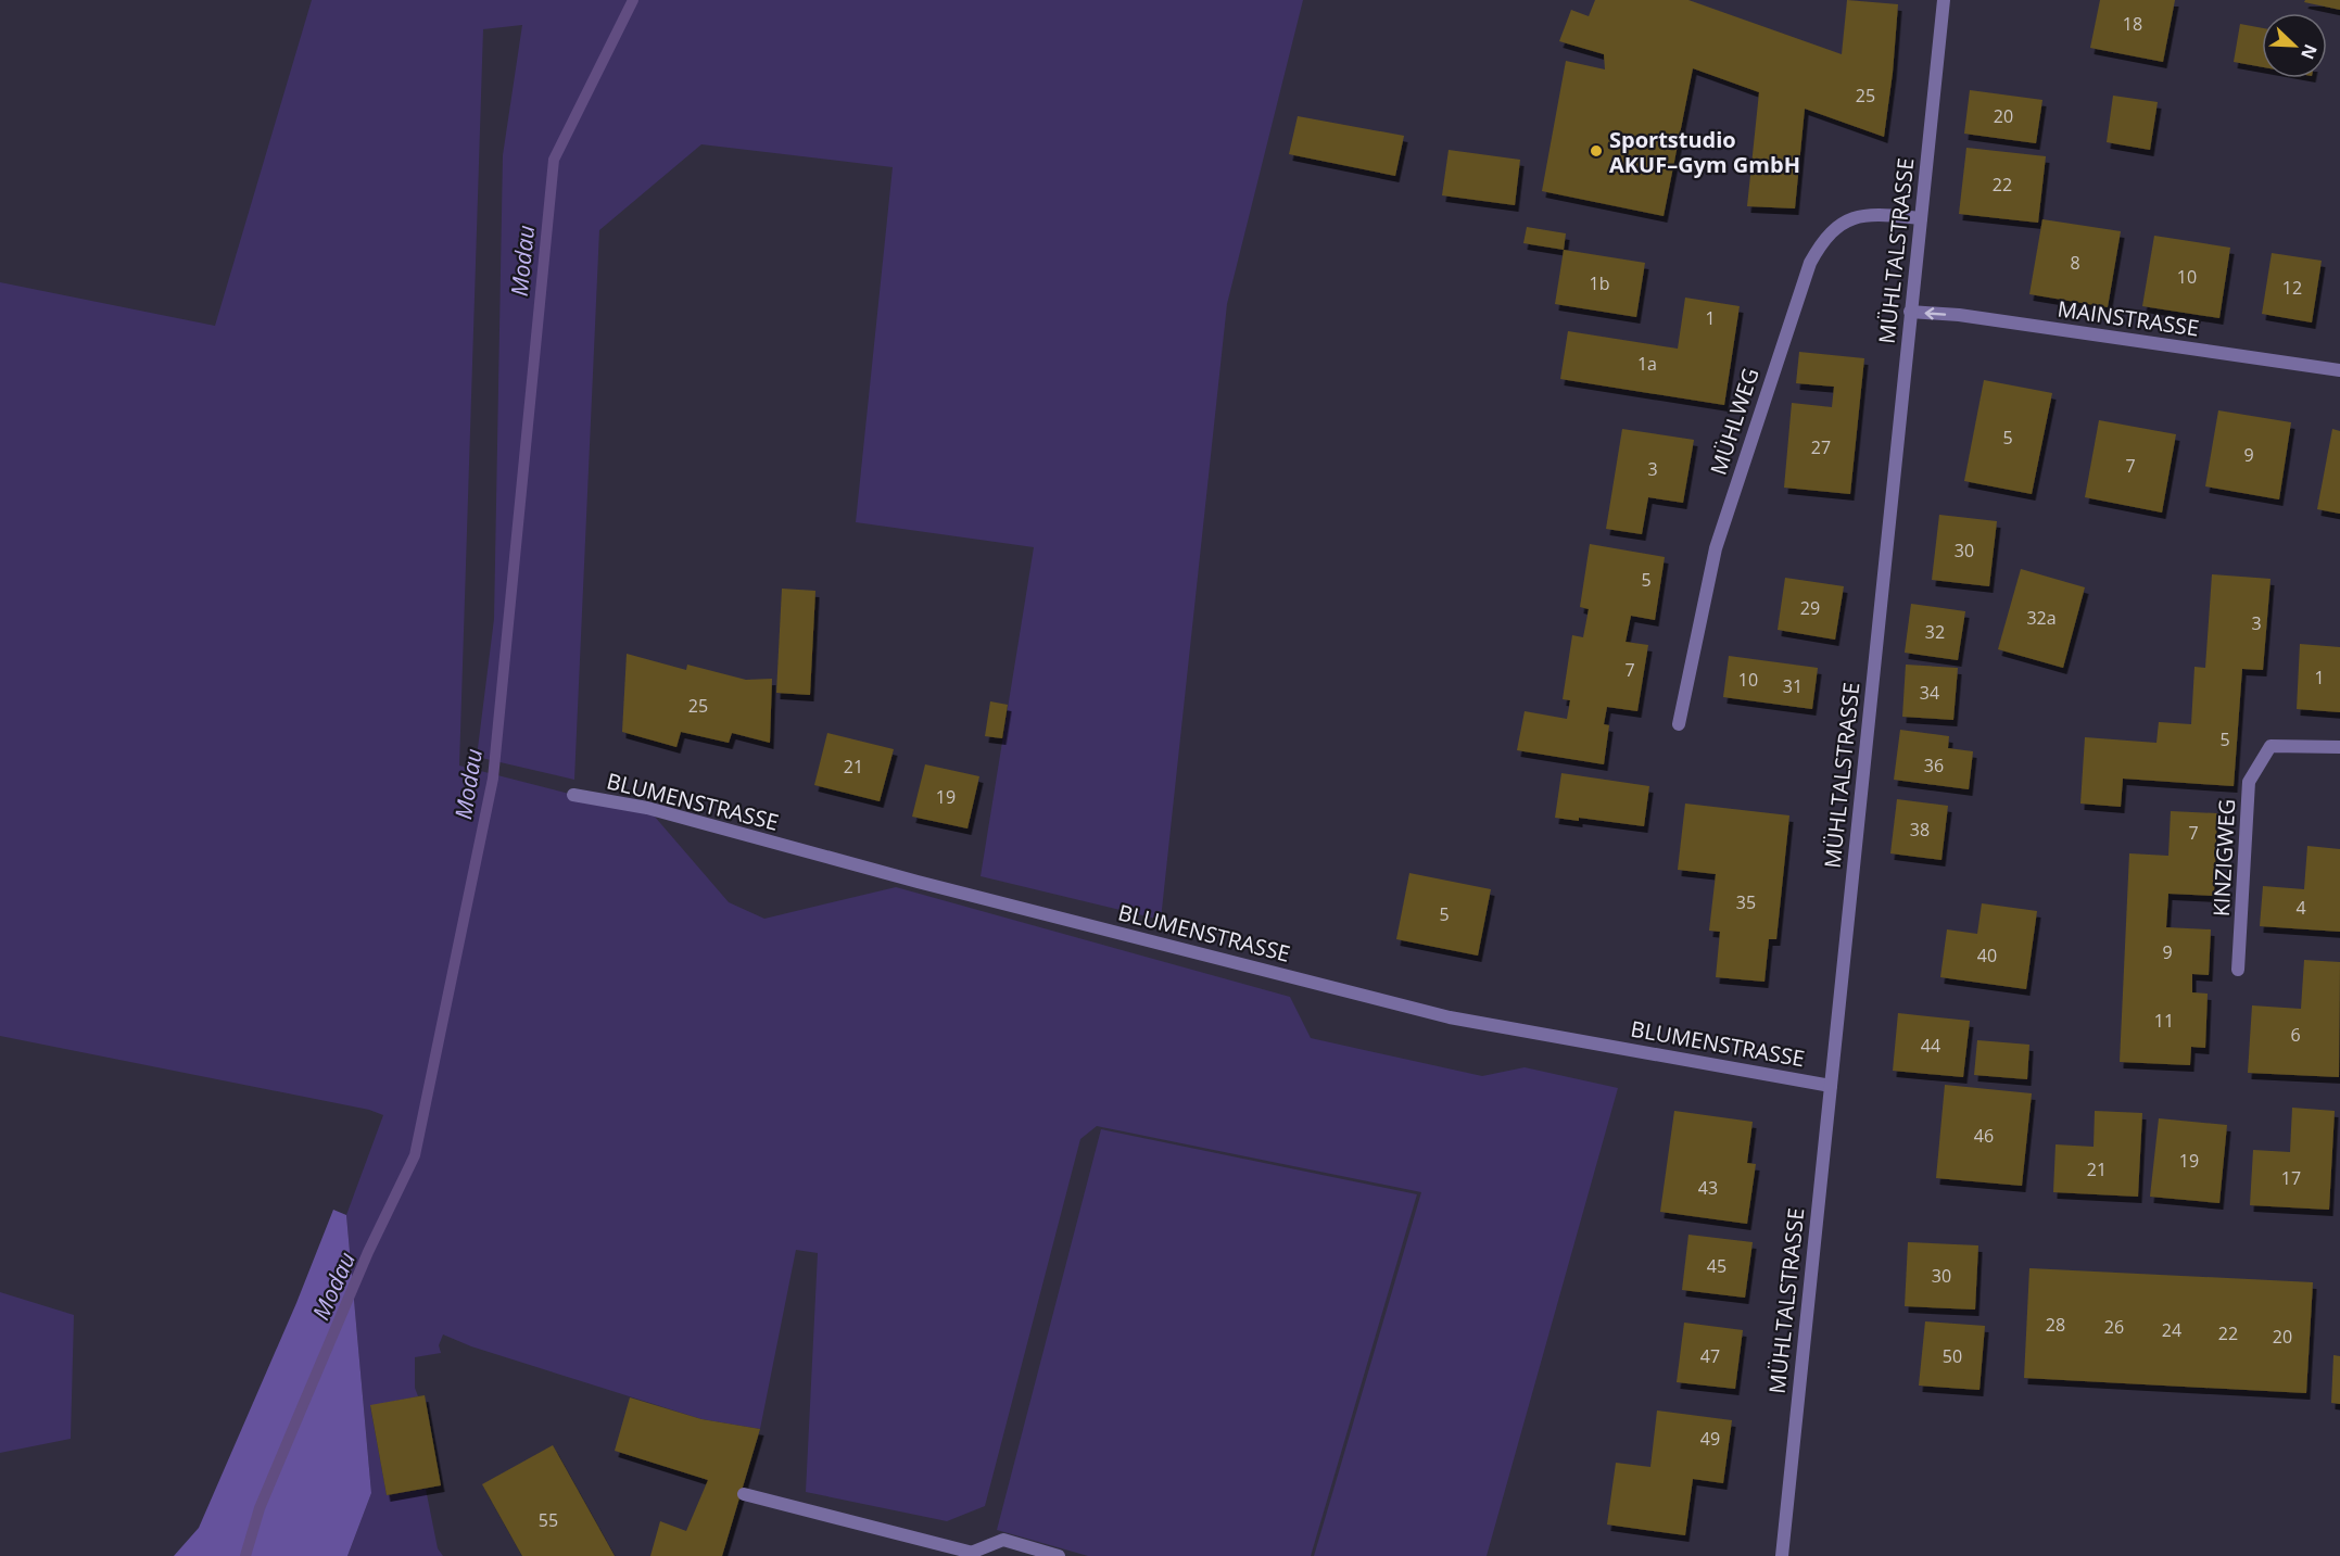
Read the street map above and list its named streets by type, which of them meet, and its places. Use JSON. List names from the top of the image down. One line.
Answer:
{"streets":{"street":["MÜHLTALSTRASSE","MAINSTRASSE","MÜHLWEG","BLUMENSTRASSE","KINZIGWEG"]},"crossings":[["MÜHLTALSTRASSE","MAINSTRASSE"],["MÜHLTALSTRASSE","MÜHLWEG"],["MÜHLTALSTRASSE","BLUMENSTRASSE"]],"one_way":["MAINSTRASSE"],"water":["Modau"],"places":["Sportstudio AKUF–Gym GmbH"],"house_numbers":["18","25","20","22","8","10","1b","12","1","1a","5","27","9","7","3","30","5","29","32a","3","32","7","1","10","31","34","25","5","36","21","19","38","7","35","4","5","9","40","11","6","44","46","19","21","17","43","45","30","28","26","24","22","20","47","50","49","55"],"north":"bottom right"}
